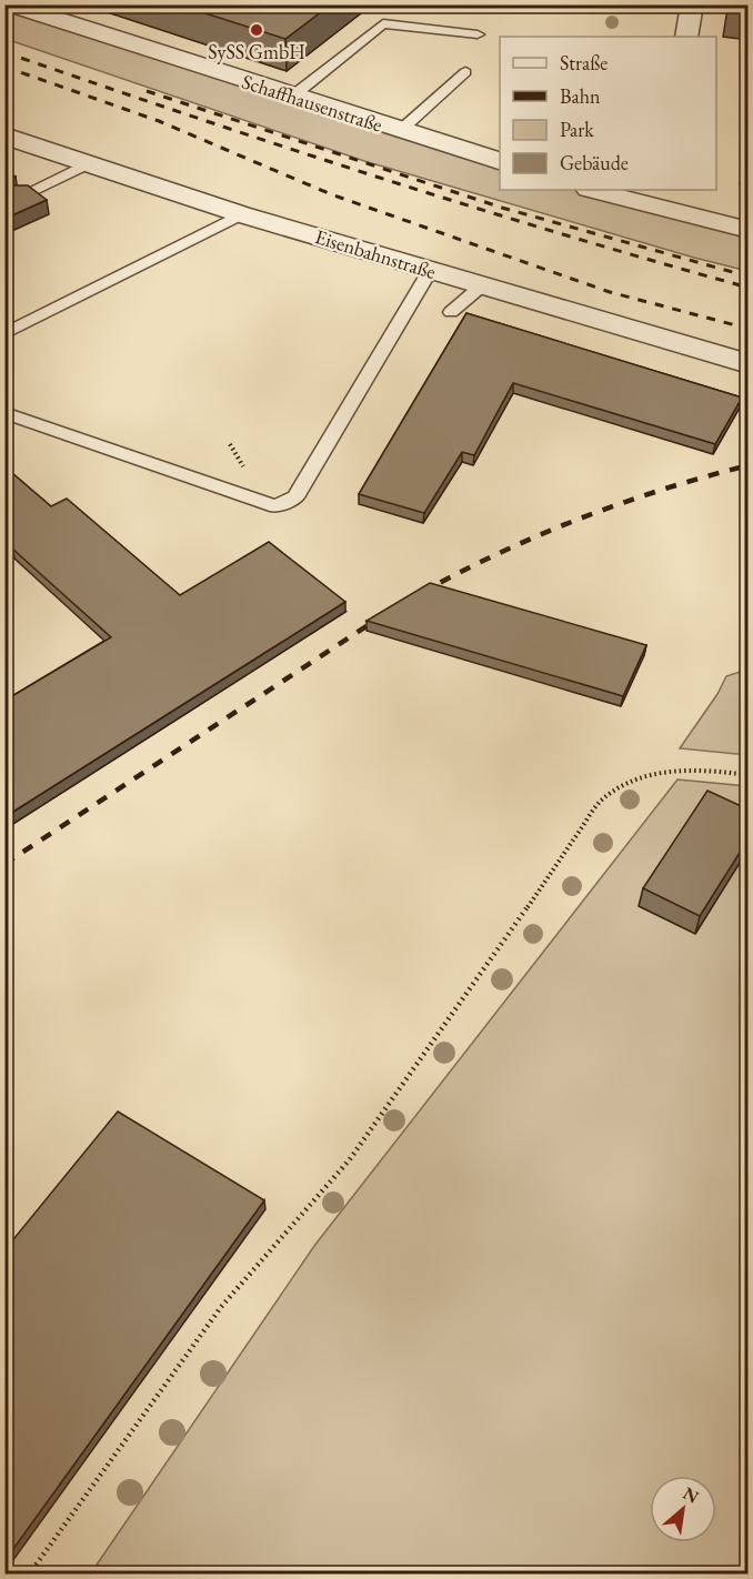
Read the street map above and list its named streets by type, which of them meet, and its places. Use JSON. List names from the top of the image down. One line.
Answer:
{"streets":{"street":["Schaffhausenstraße","Eisenbahnstraße"]},"places":["SySS GmbH"],"legend":["Straße","Bahn","Park","Gebäude"],"north":"top right"}
